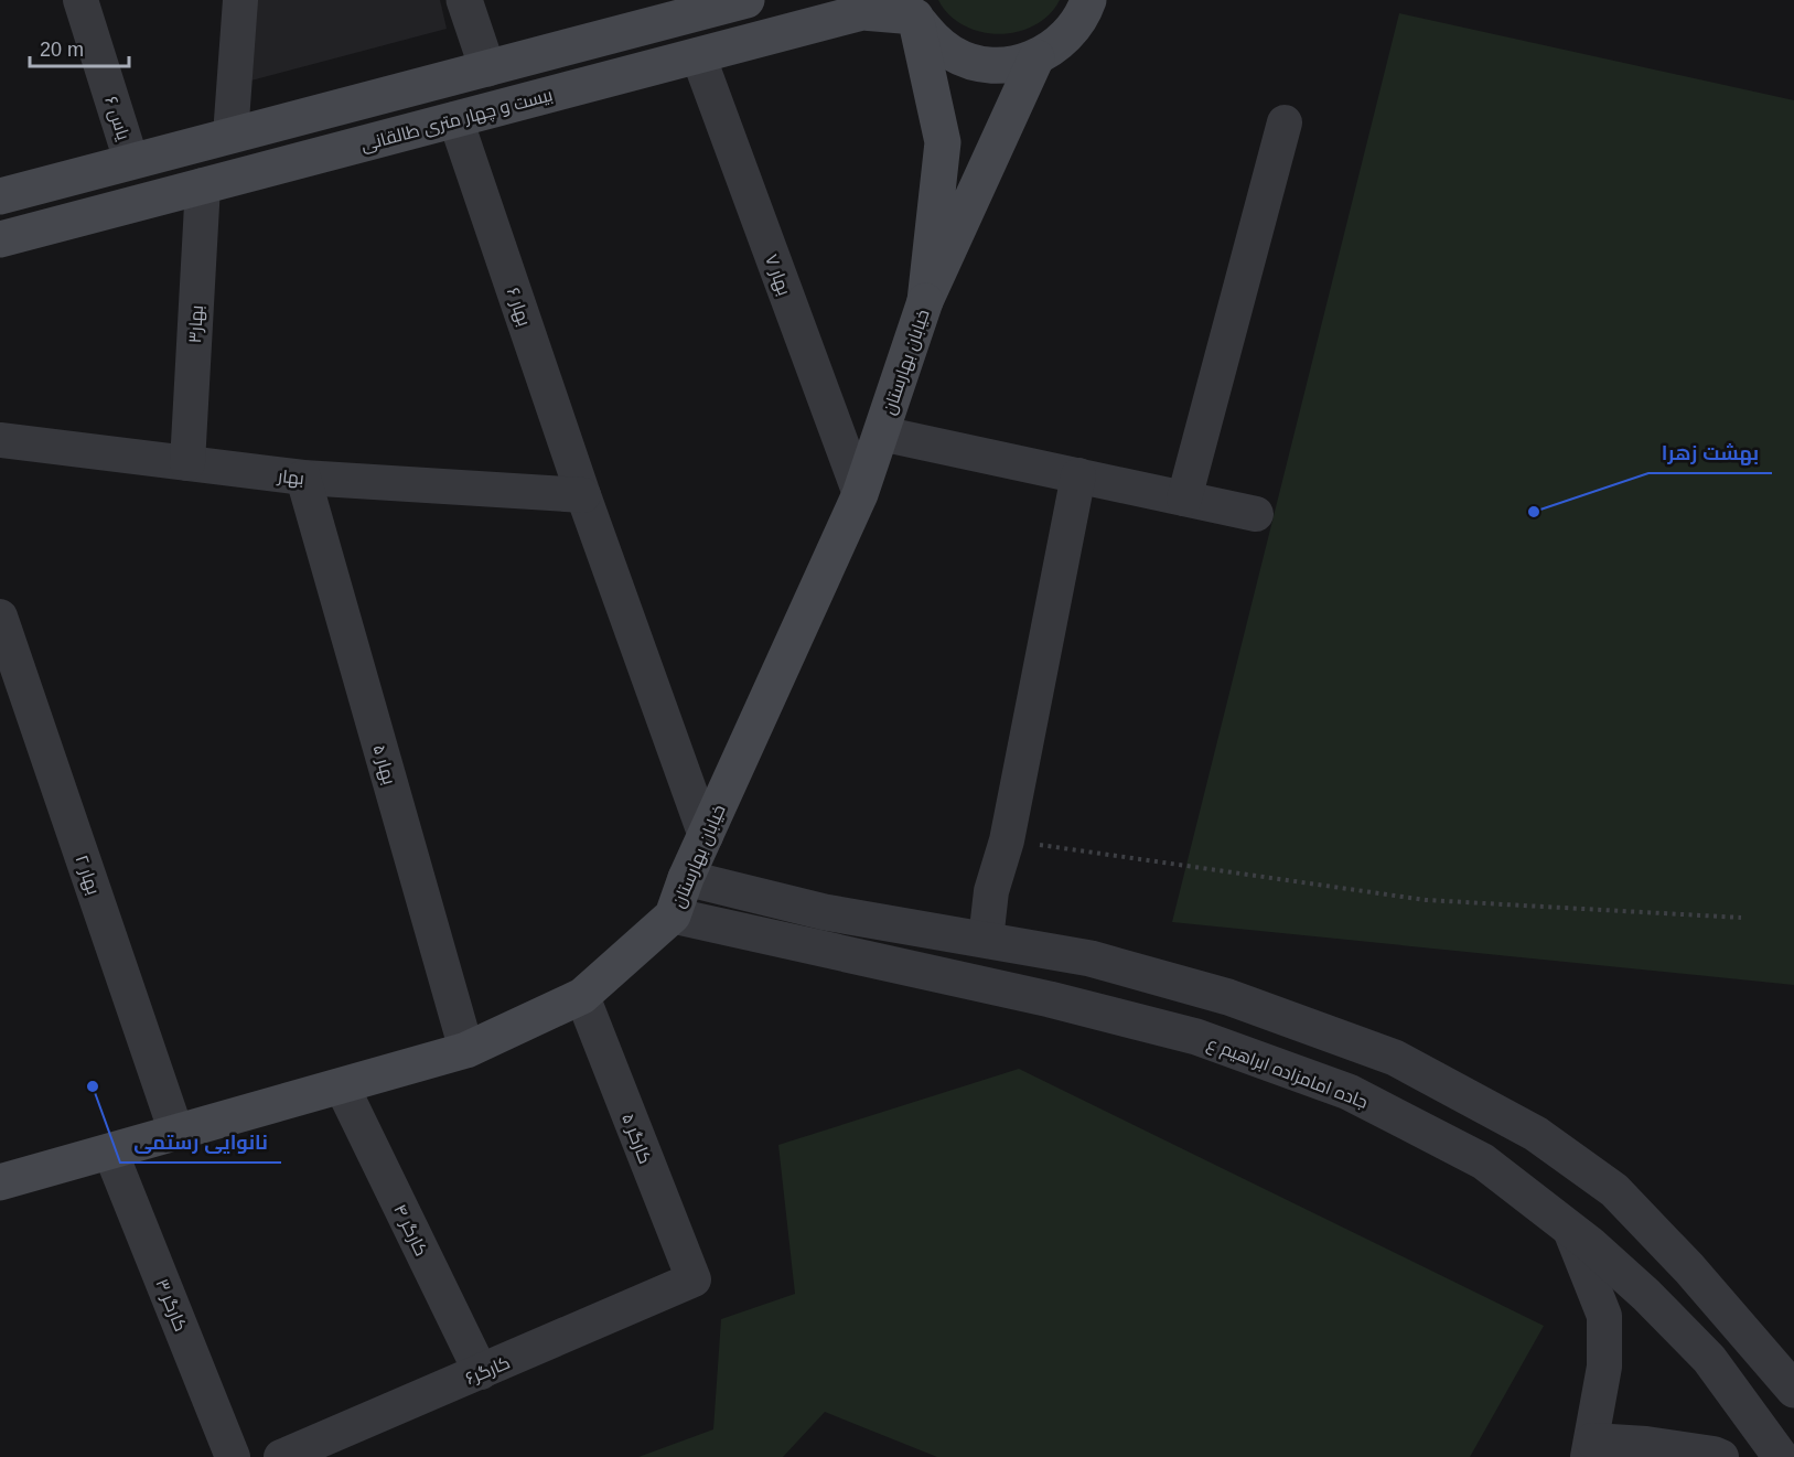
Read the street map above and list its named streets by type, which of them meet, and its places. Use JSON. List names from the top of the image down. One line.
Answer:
{"streets":{"main road":["بیست و چهار متری طالقانی","خیابان بهارستان"],"street":["یاس ۶","بهار ۷","بهار ۶","بهار۳","بهار","بهار ۵","بهار ۲","جاده امامزاده ابراهیم ع","کارگر ۵","کارگر ۴","کارگر ۳","کارگر۶"]},"crossings":[["بیست و چهار متری طالقانی","بهار ۷"],["بیست و چهار متری طالقانی","بهار ۶"],["بیست و چهار متری طالقانی","بهار۳"],["بهار ۷","خیابان بهارستان"],["بهار ۶","خیابان بهارستان"],["بهار ۶","بهار"],["بهار۳","بهار"],["خیابان بهارستان","بهار ۵"],["خیابان بهارستان","بهار ۲"],["خیابان بهارستان","جاده امامزاده ابراهیم ع"],["خیابان بهارستان","کارگر ۵"],["خیابان بهارستان","کارگر ۴"],["خیابان بهارستان","کارگر ۳"],["بهار","بهار ۵"],["کارگر ۵","کارگر۶"],["کارگر ۴","کارگر۶"]],"places":["بهشت زهرا","نانوایی رستمی"],"scale_bar":"20 m"}
